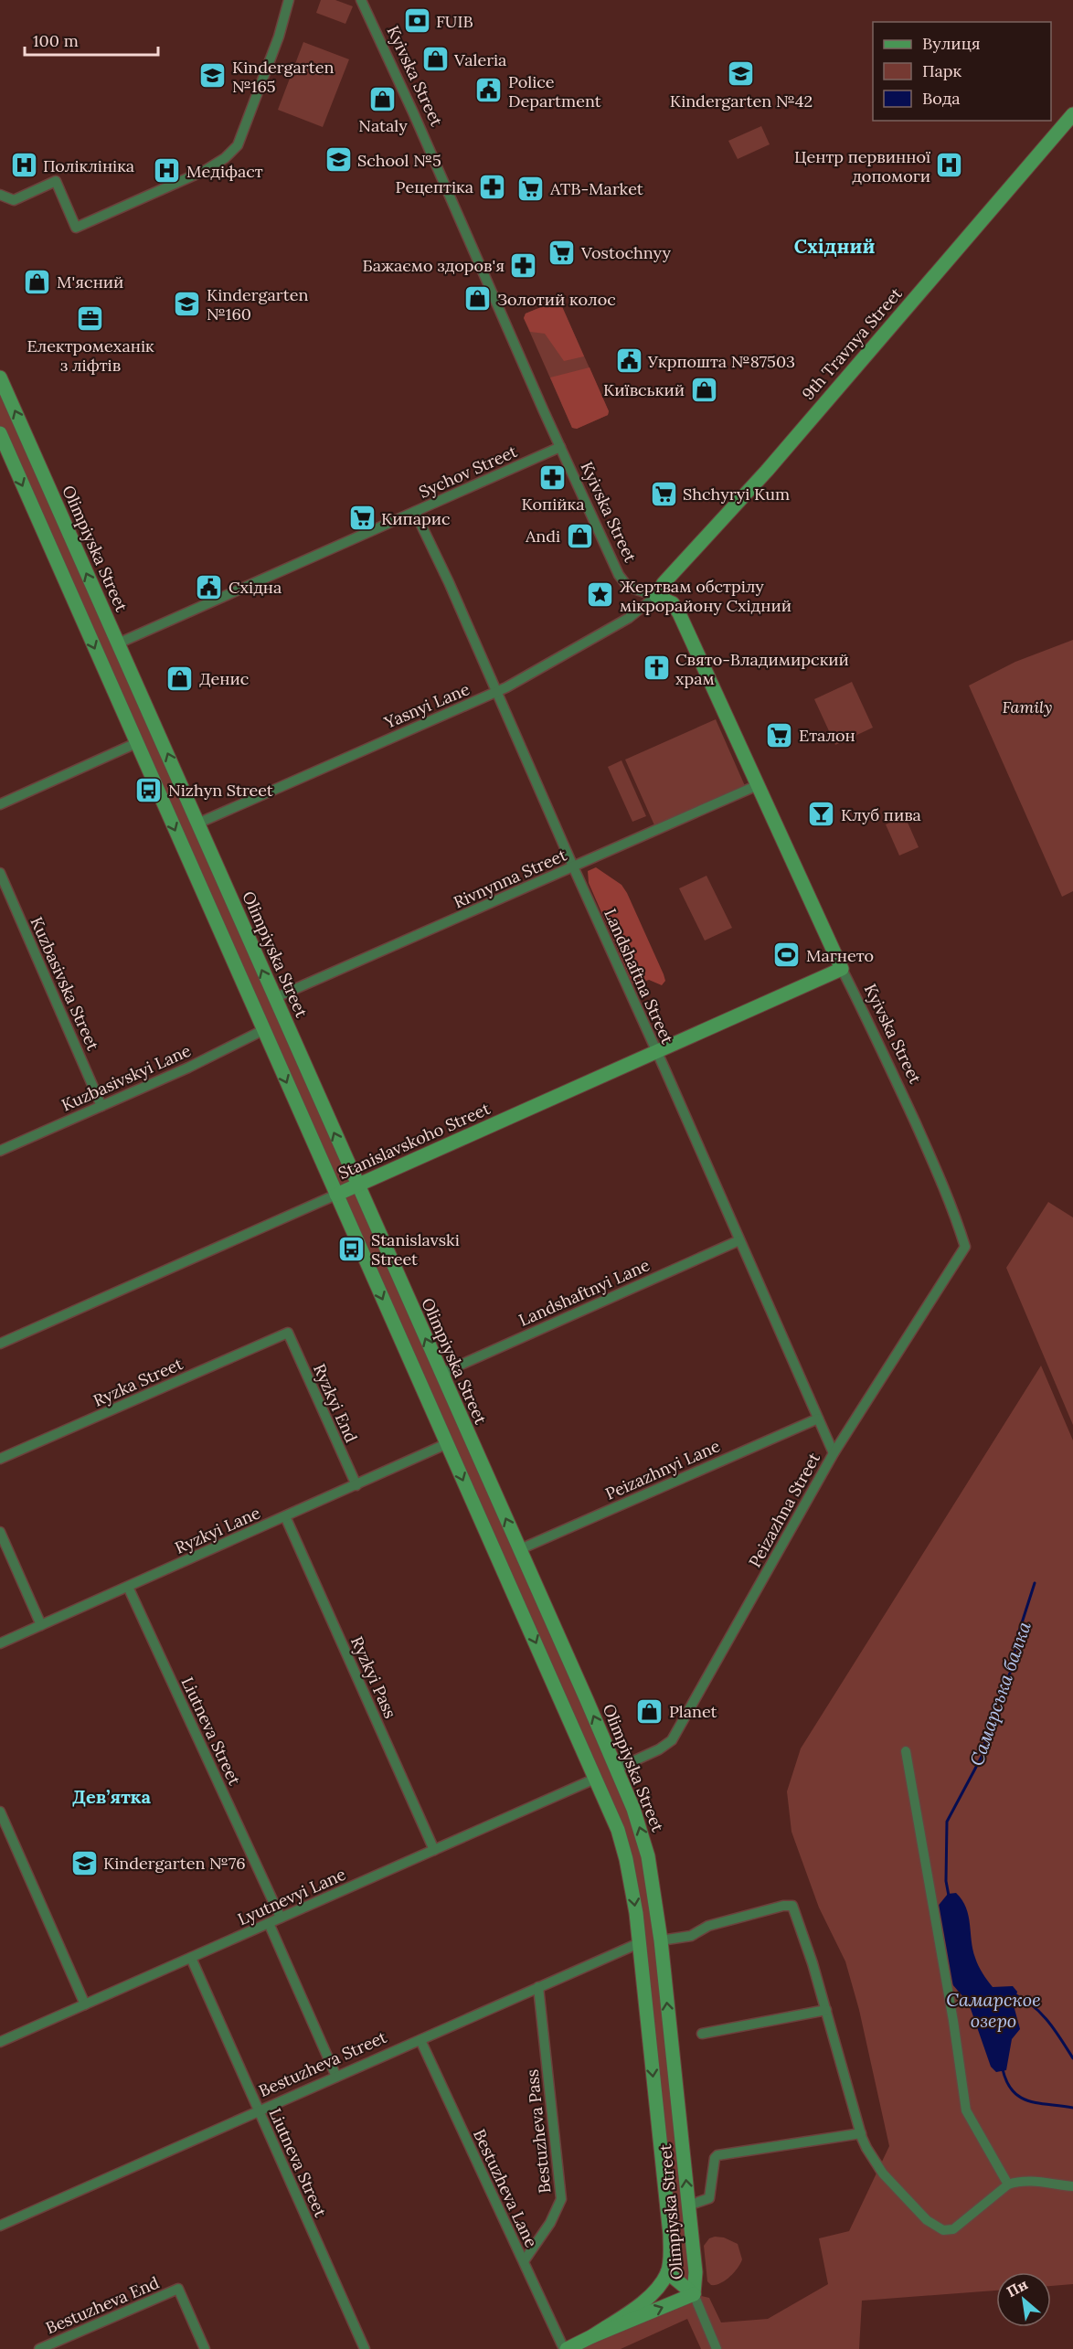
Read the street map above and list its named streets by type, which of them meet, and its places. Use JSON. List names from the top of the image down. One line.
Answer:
{"streets":{"main road":["Kyivska Street","9th Travnya Street","Olimpiyska Street","Stanislavskoho Street","Bestuzheva Street"],"street":["Sychov Street","Yasnyi Lane","Rivnynna Street","Landshaftna Street","Kuzbasivska Street","Kuzbasivskyi Lane","Landshaftnyi Lane","Ryzka Street","Ryzkyi End","Peizazhnyi Lane","Peizazhna Street","Ryzkyi Lane","Ryzkyi Pass","Liutneva Street","Lyutnevyi Lane","Bestuzheva Pass","Bestuzheva Lane","Bestuzheva End"]},"crossings":[["Kyivska Street","9th Travnya Street"],["Kyivska Street","Sychov Street"],["Kyivska Street","Yasnyi Lane"],["Kyivska Street","Rivnynna Street"],["Kyivska Street","Stanislavskoho Street"],["Kyivska Street","Peizazhna Street"],["9th Travnya Street","Yasnyi Lane"],["Sychov Street","Olimpiyska Street"],["Sychov Street","Landshaftna Street"],["Olimpiyska Street","Yasnyi Lane"],["Olimpiyska Street","Rivnynna Street"],["Olimpiyska Street","Kuzbasivskyi Lane"],["Olimpiyska Street","Stanislavskoho Street"],["Olimpiyska Street","Landshaftnyi Lane"],["Olimpiyska Street","Peizazhnyi Lane"],["Olimpiyska Street","Peizazhna Street"],["Olimpiyska Street","Ryzkyi Lane"],["Olimpiyska Street","Lyutnevyi Lane"],["Olimpiyska Street","Bestuzheva Street"],["Olimpiyska Street","Bestuzheva Lane"],["Yasnyi Lane","Landshaftna Street"],["Rivnynna Street","Landshaftna Street"],["Landshaftna Street","Stanislavskoho Street"],["Landshaftna Street","Landshaftnyi Lane"],["Landshaftna Street","Peizazhnyi Lane"],["Landshaftna Street","Peizazhna Street"],["Kuzbasivska Street","Kuzbasivskyi Lane"],["Ryzka Street","Ryzkyi End"],["Ryzkyi End","Ryzkyi Lane"],["Ryzkyi Lane","Ryzkyi Pass"],["Ryzkyi Lane","Liutneva Street"],["Ryzkyi Pass","Lyutnevyi Lane"],["Liutneva Street","Lyutnevyi Lane"],["Liutneva Street","Bestuzheva Street"],["Bestuzheva Street","Bestuzheva Pass"],["Bestuzheva Street","Bestuzheva Lane"],["Bestuzheva Pass","Bestuzheva Lane"]],"districts":["Східний","Дев’ятка"],"water":["Самарська балка","Самарское озеро"],"parks":["Family"],"places":{"bank":["FUIB"],"shop":["Valeria","Nataly","М'ясний","Золотий колос","Київський","Andi","Денис","Planet"],"school or university":["Kindergarten №42","Kindergarten №165","School №5","Kindergarten №160","Kindergarten №76"],"public building":["Police Department","Укрпошта №87503","Східна"],"hospital":["Поліклініка","Центр первинної допомоги","Медіфаст"],"pharmacy":["Рецептіка","Бажаємо здоров'я","Копійка"],"supermarket":["ATB-Market","Vostochnyy","Shchyryi Kum","Кипарис","Еталон"],"office":["Електромеханік з ліфтів"],"place":["Жертвам обстрілу мікрорайону Східний"],"church":["Свято-Владимирский храм"],"bus stop":["Nizhyn Street","Stanislavski Street"],"bar":["Клуб пива"],"sports":["Магнето"]},"legend":["Вулиця","Парк","Вода"],"scale_bar":"100 m","north":"top left"}
